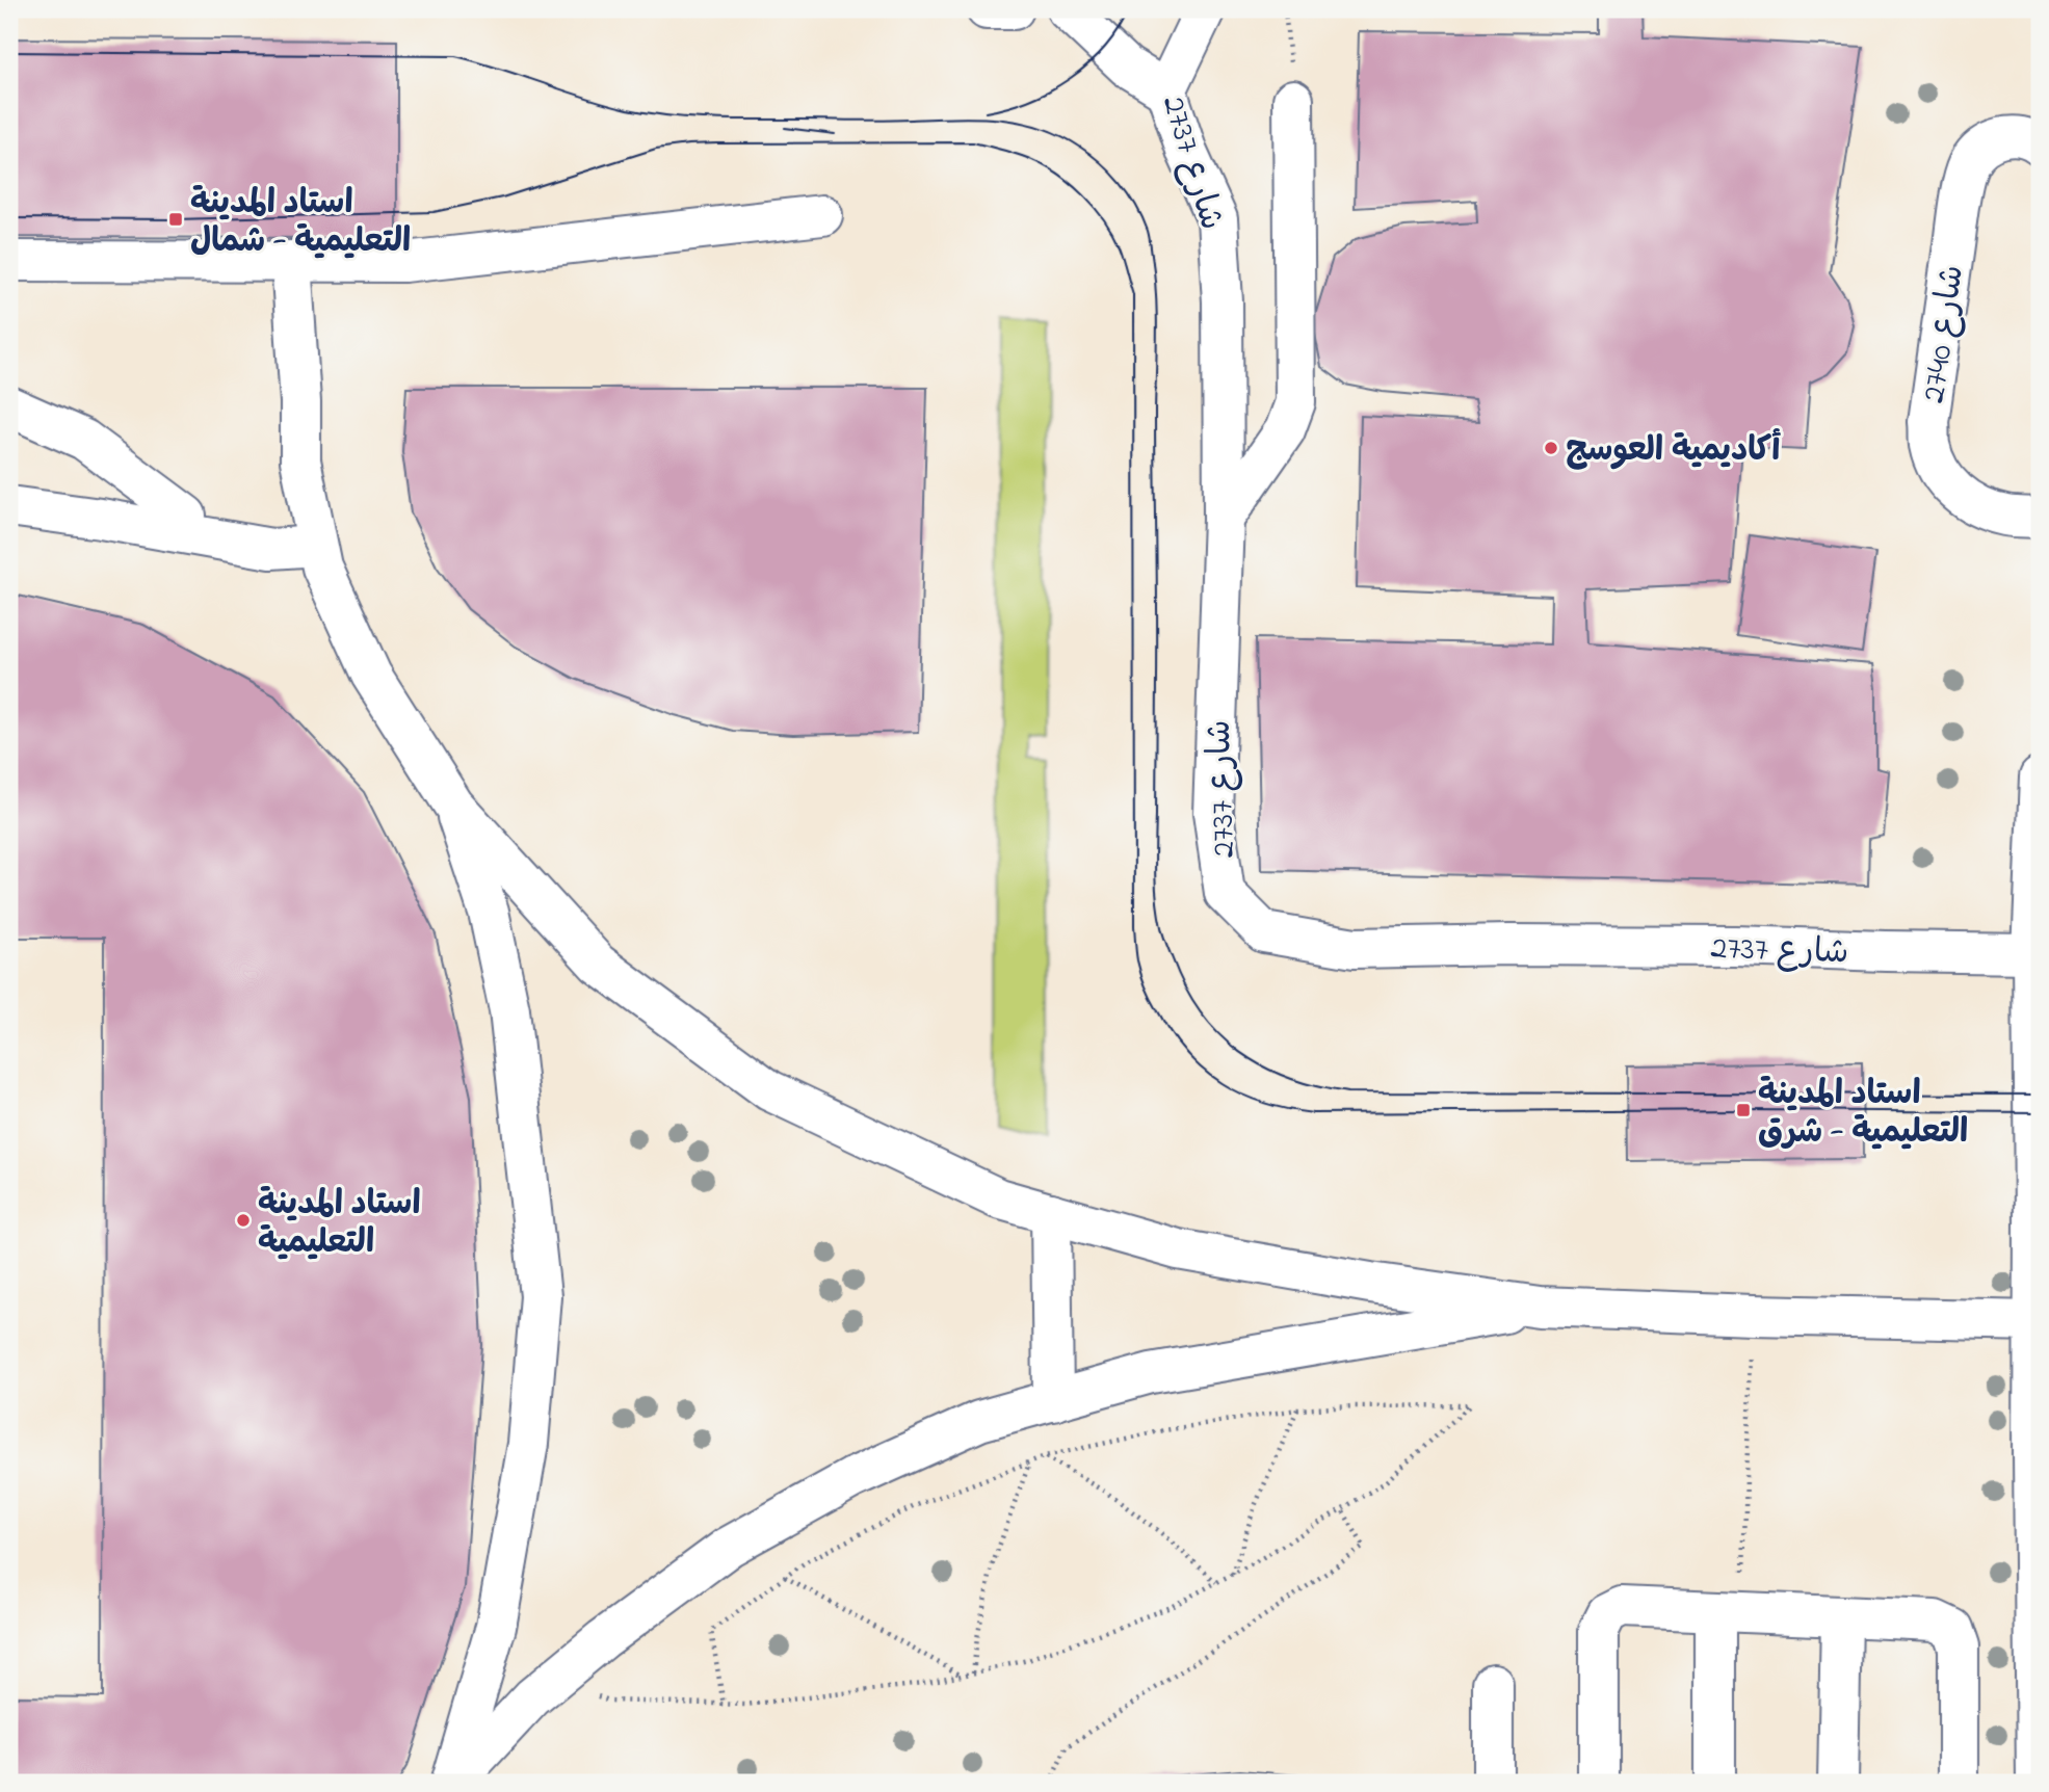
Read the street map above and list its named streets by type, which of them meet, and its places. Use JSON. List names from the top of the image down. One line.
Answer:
{"streets":{"street":["شارع 2737","شارع 2740"]},"places":{"transit":["استاد المدينة التعليمية - شمال","استاد المدينة التعليمية - شرق"],"other":["أكاديمية العوسج","استاد المدينة التعليمية"]}}
